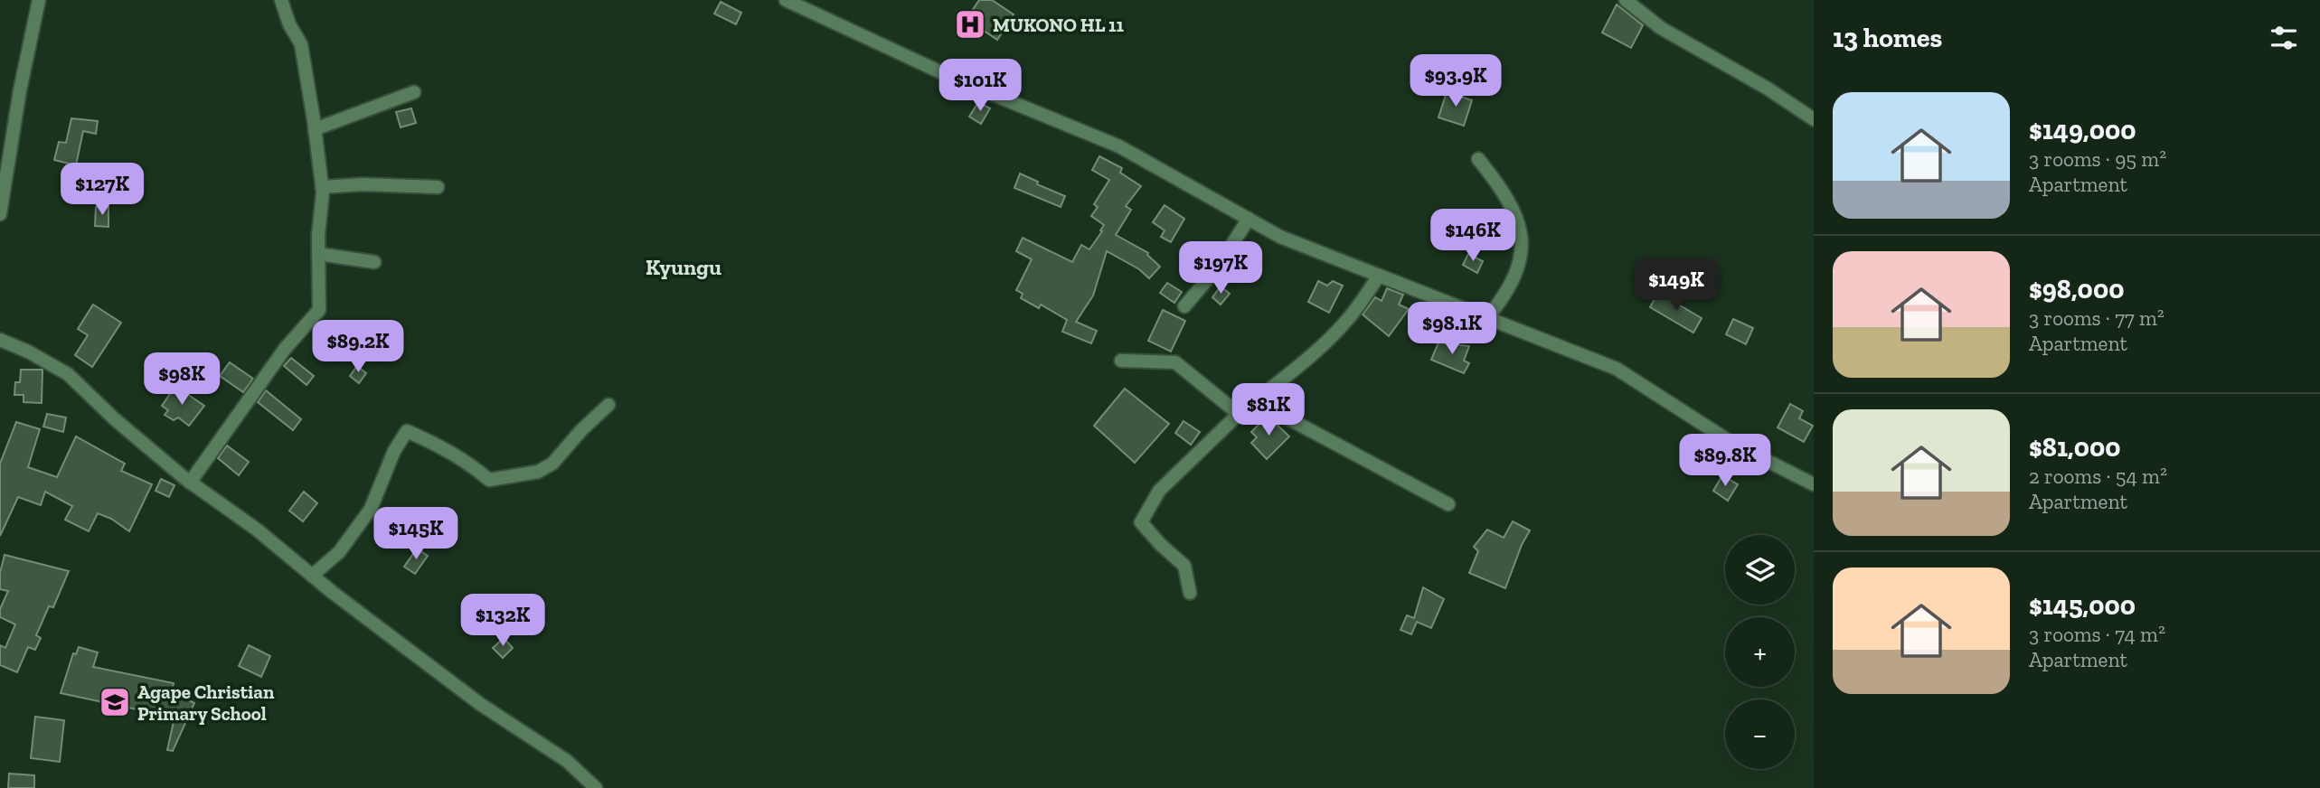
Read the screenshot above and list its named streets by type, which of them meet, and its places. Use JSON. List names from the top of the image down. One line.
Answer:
{"districts":["Kyungu"],"places":{"hospital":["MUKONO HL 11"],"school or university":["Agape Christian Primary School"]},"page":{"heading":"13 homes","price":["$93.9K","$101K","$127K","$146K","$197K","$149K","$98.1K","$89.2K","$98K","$81K","$89.8K","$145K","$132K"],"list":[{"name":"$149,000","note":"3 rooms · 95 m² · Apartment"},{"name":"$98,000","note":"3 rooms · 77 m² · Apartment"},{"name":"$81,000","note":"2 rooms · 54 m² · Apartment"},{"name":"$145,000","note":"3 rooms · 74 m² · Apartment"}],"map_buttons":["+","−"]}}
